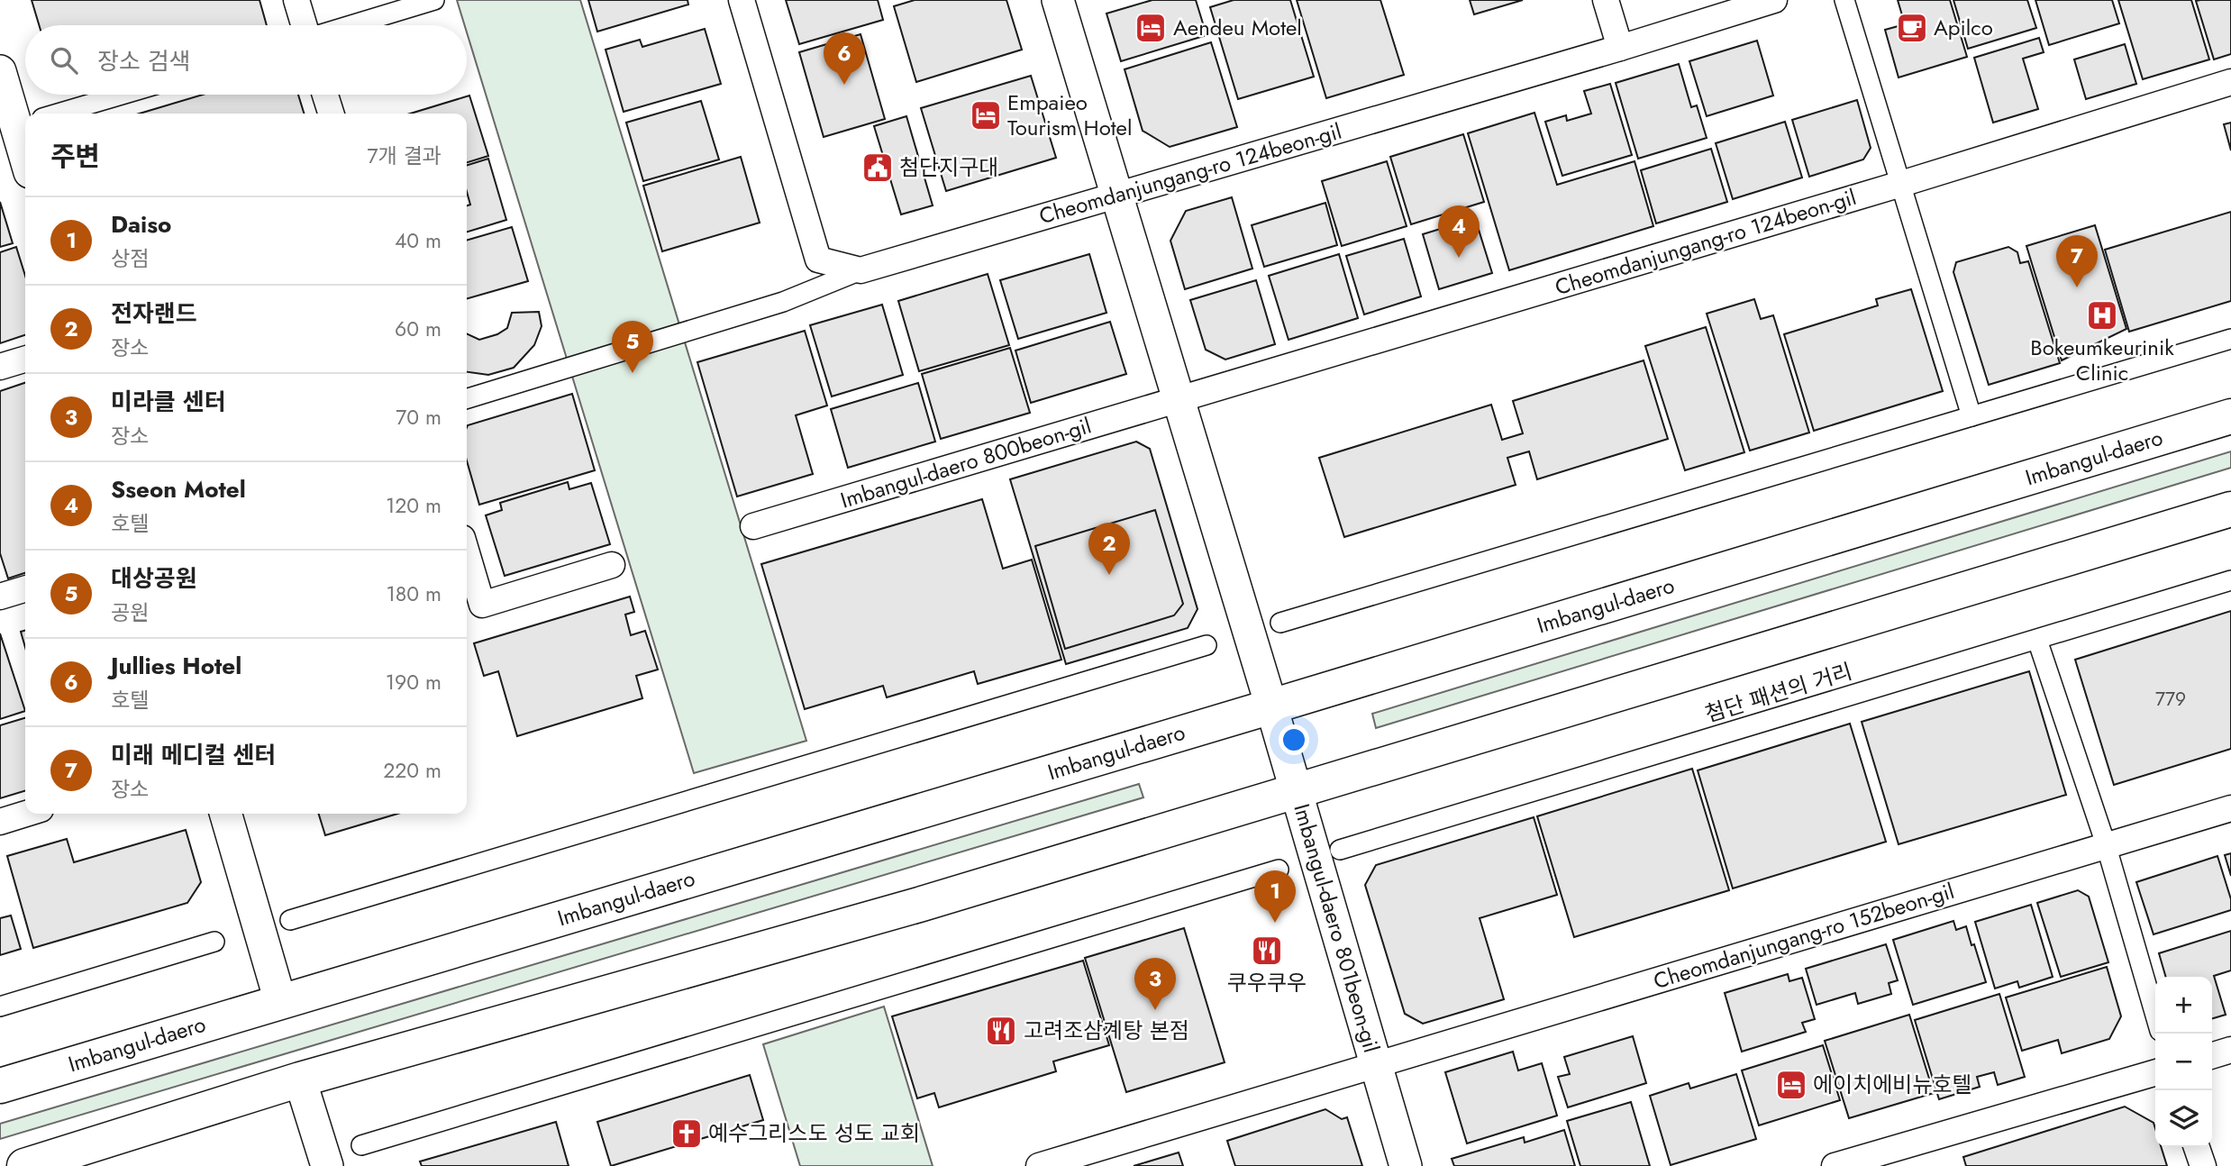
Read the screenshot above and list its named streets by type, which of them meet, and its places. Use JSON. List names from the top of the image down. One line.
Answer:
{"streets":{"main road":["Imbangul-daero"],"street":["Cheomdanjungang-ro 124beon-gil","Imbangul-daero 800beon-gil","첨단 패션의 거리","Imbangul-daero 801beon-gil","Cheomdanjungang-ro 152beon-gil"]},"crossings":[["Cheomdanjungang-ro 124beon-gil","Imbangul-daero 800beon-gil"],["Imbangul-daero 801beon-gil","Cheomdanjungang-ro 152beon-gil"]],"places":{"hotel":["Aendeu Motel","Empaieo Tourism Hotel","에이치에비뉴호텔"],"cafe":["Apilco"],"public building":["첨단지구대"],"hospital":["Bokeumkeurinik Clinic"],"restaurant":["쿠우쿠우","고려조삼계탕 본점"],"church":["예수그리스도 성도 교회"]},"house_numbers":["779"],"page":{"search":"장소 검색","pins":["6","4","7","5","2","1","3"],"heading":["주변","7개 결과"],"list":[{"mark":"1","name":"Daiso","note":"상점","value":"40 m"},{"mark":"2","name":"전자랜드","note":"장소","value":"60 m"},{"mark":"3","name":"미라클 센터","note":"장소","value":"70 m"},{"mark":"4","name":"Sseon Motel","note":"호텔","value":"120 m"},{"mark":"5","name":"대상공원","note":"공원","value":"180 m"},{"mark":"6","name":"Jullies Hotel","note":"호텔","value":"190 m"},{"mark":"7","name":"미래 메디컬 센터","note":"장소","value":"220 m"}],"map_buttons":["+","−"]}}
